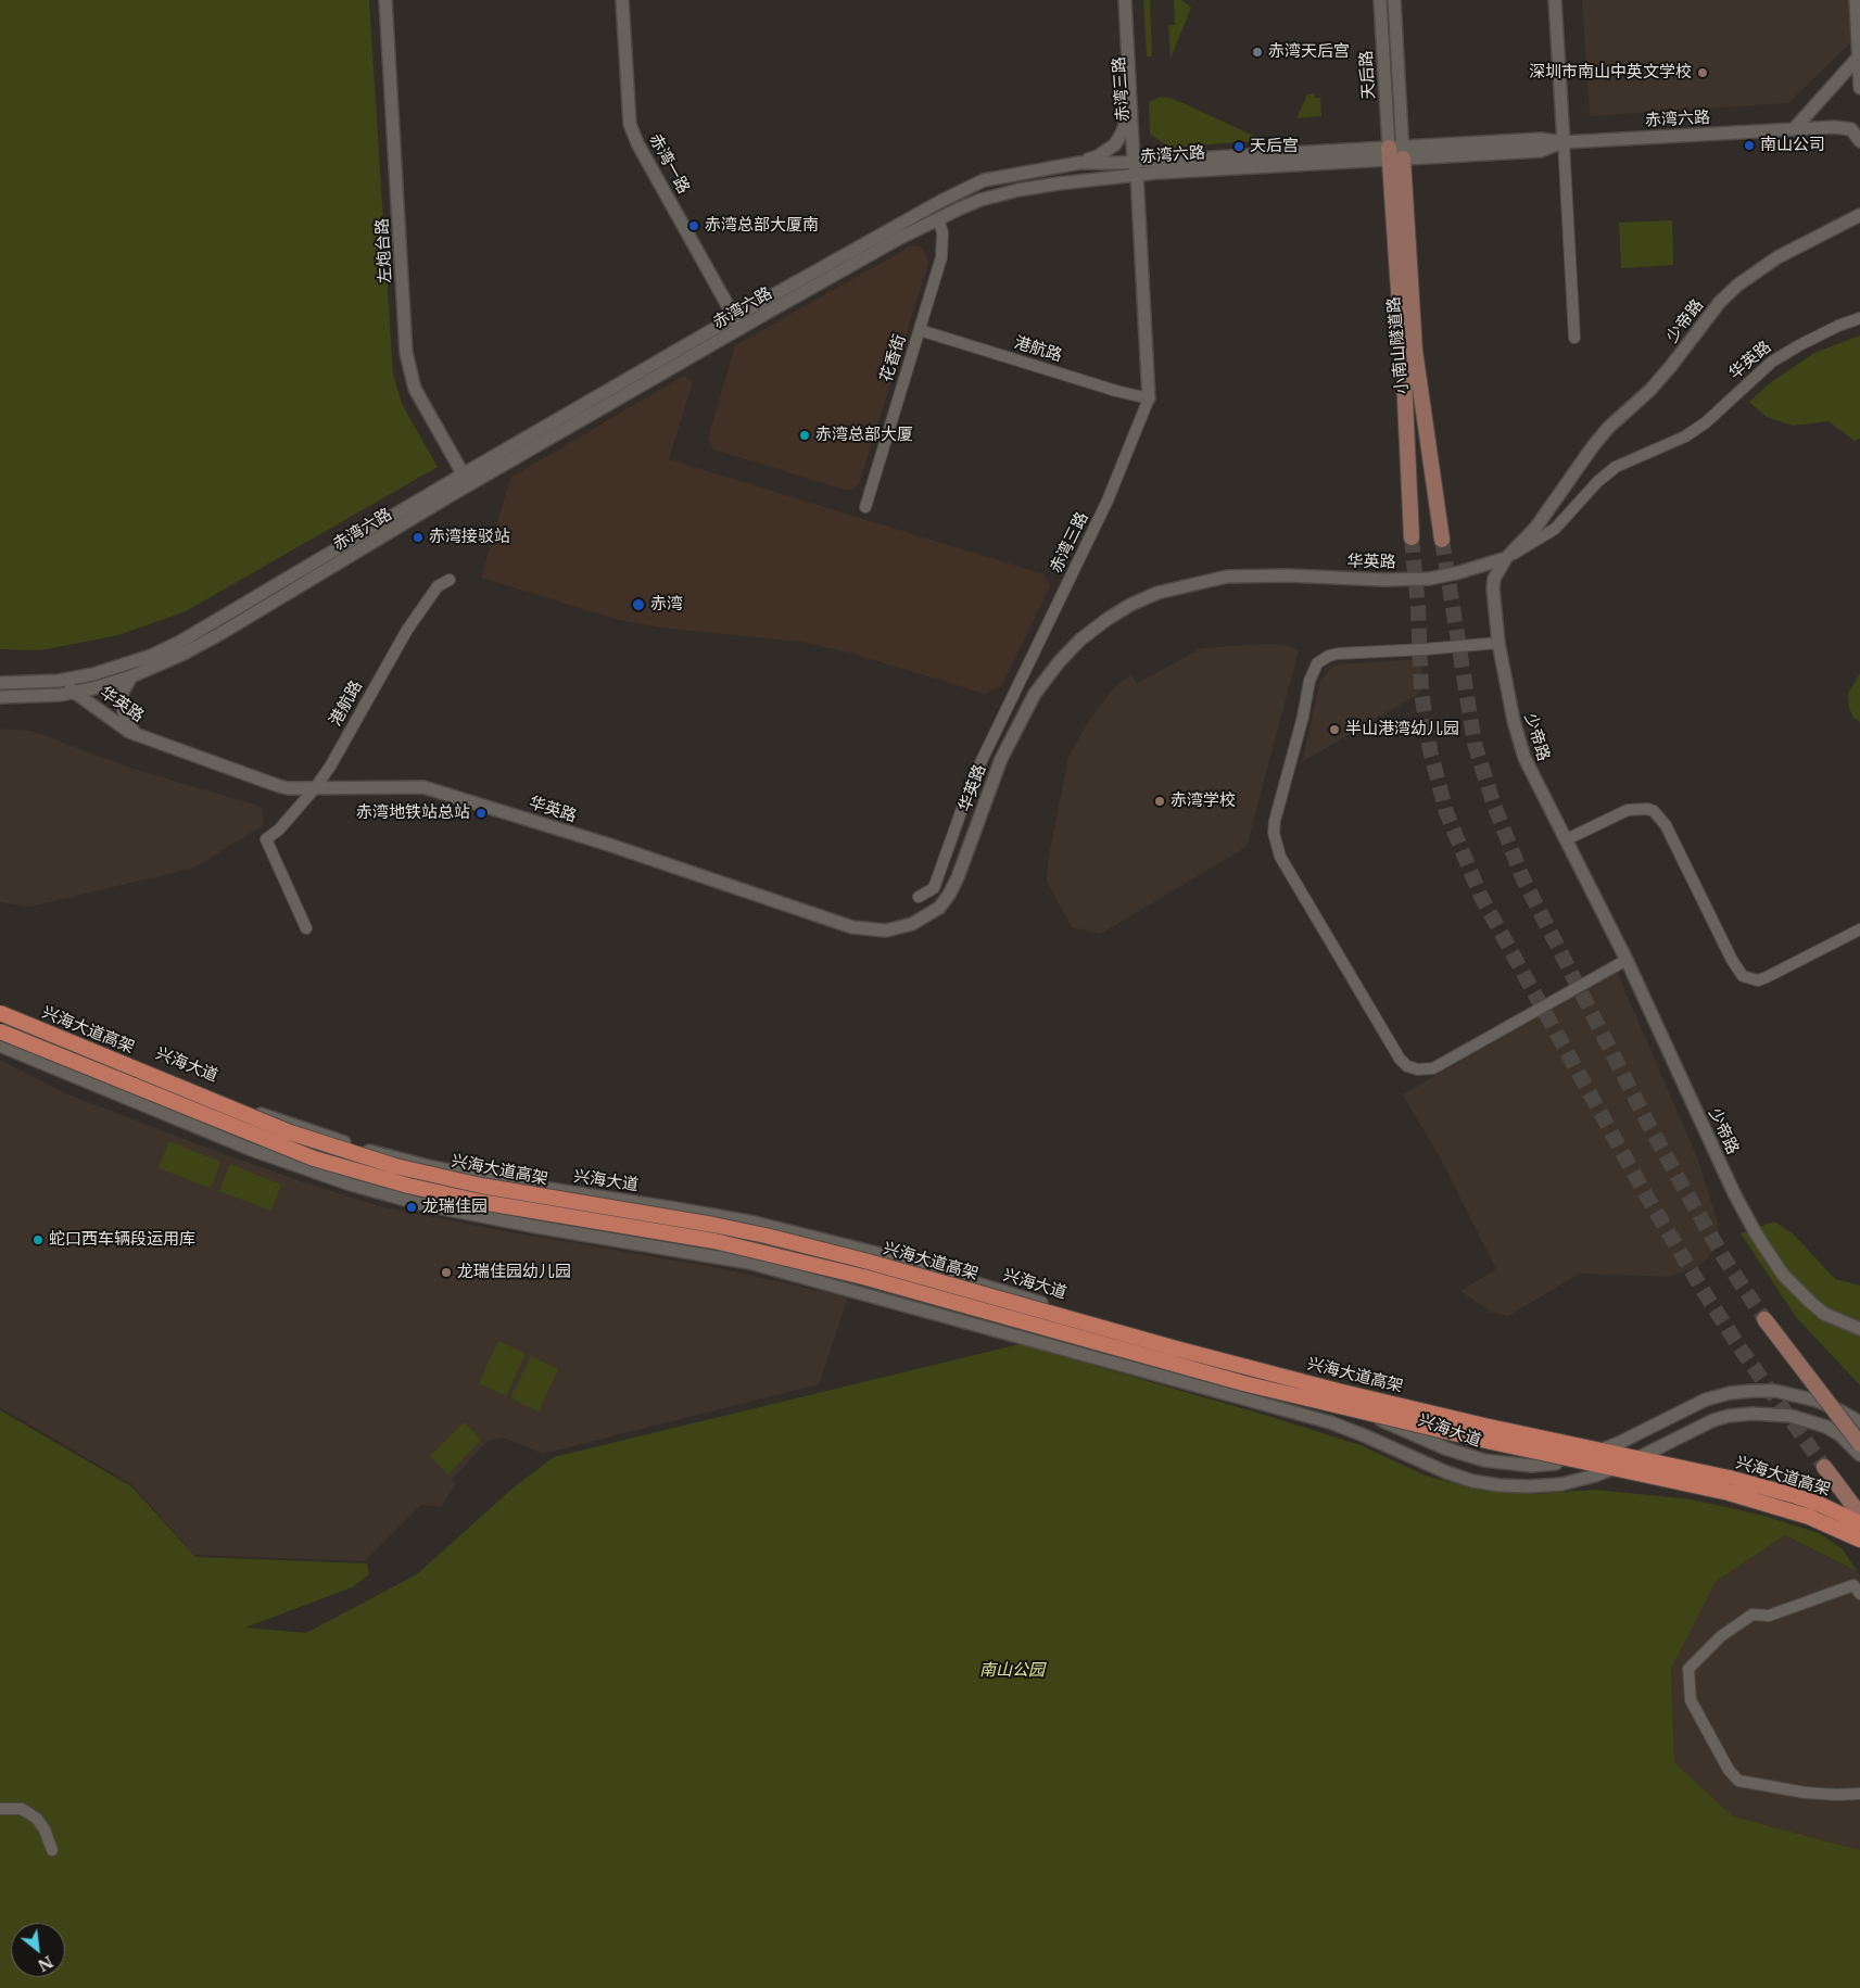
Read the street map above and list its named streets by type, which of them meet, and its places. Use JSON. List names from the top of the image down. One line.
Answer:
{"streets":{"main road":["小南山隧道路","兴海大道高架"],"street":["天后路","赤湾三路","赤湾六路","赤湾一路","左炮台路","少帝路","港航路","花香街","华英路","兴海大道"]},"crossings":[["天后路","赤湾六路"],["天后路","小南山隧道路"],["赤湾三路","赤湾六路"],["赤湾三路","港航路"],["赤湾六路","赤湾一路"],["赤湾六路","左炮台路"],["赤湾六路","小南山隧道路"],["赤湾六路","花香街"],["赤湾六路","华英路"],["少帝路","华英路"],["港航路","花香街"],["港航路","华英路"]],"parks":["南山公园"],"places":["赤湾天后宫","深圳市南山中英文学校","南山公司","天后宫","赤湾总部大厦南","赤湾总部大厦","赤湾接驳站","赤湾","半山港湾幼儿园","赤湾学校","赤湾地铁站总站","龙瑞佳园","蛇口西车辆段运用库","龙瑞佳园幼儿园"],"north":"bottom right"}
